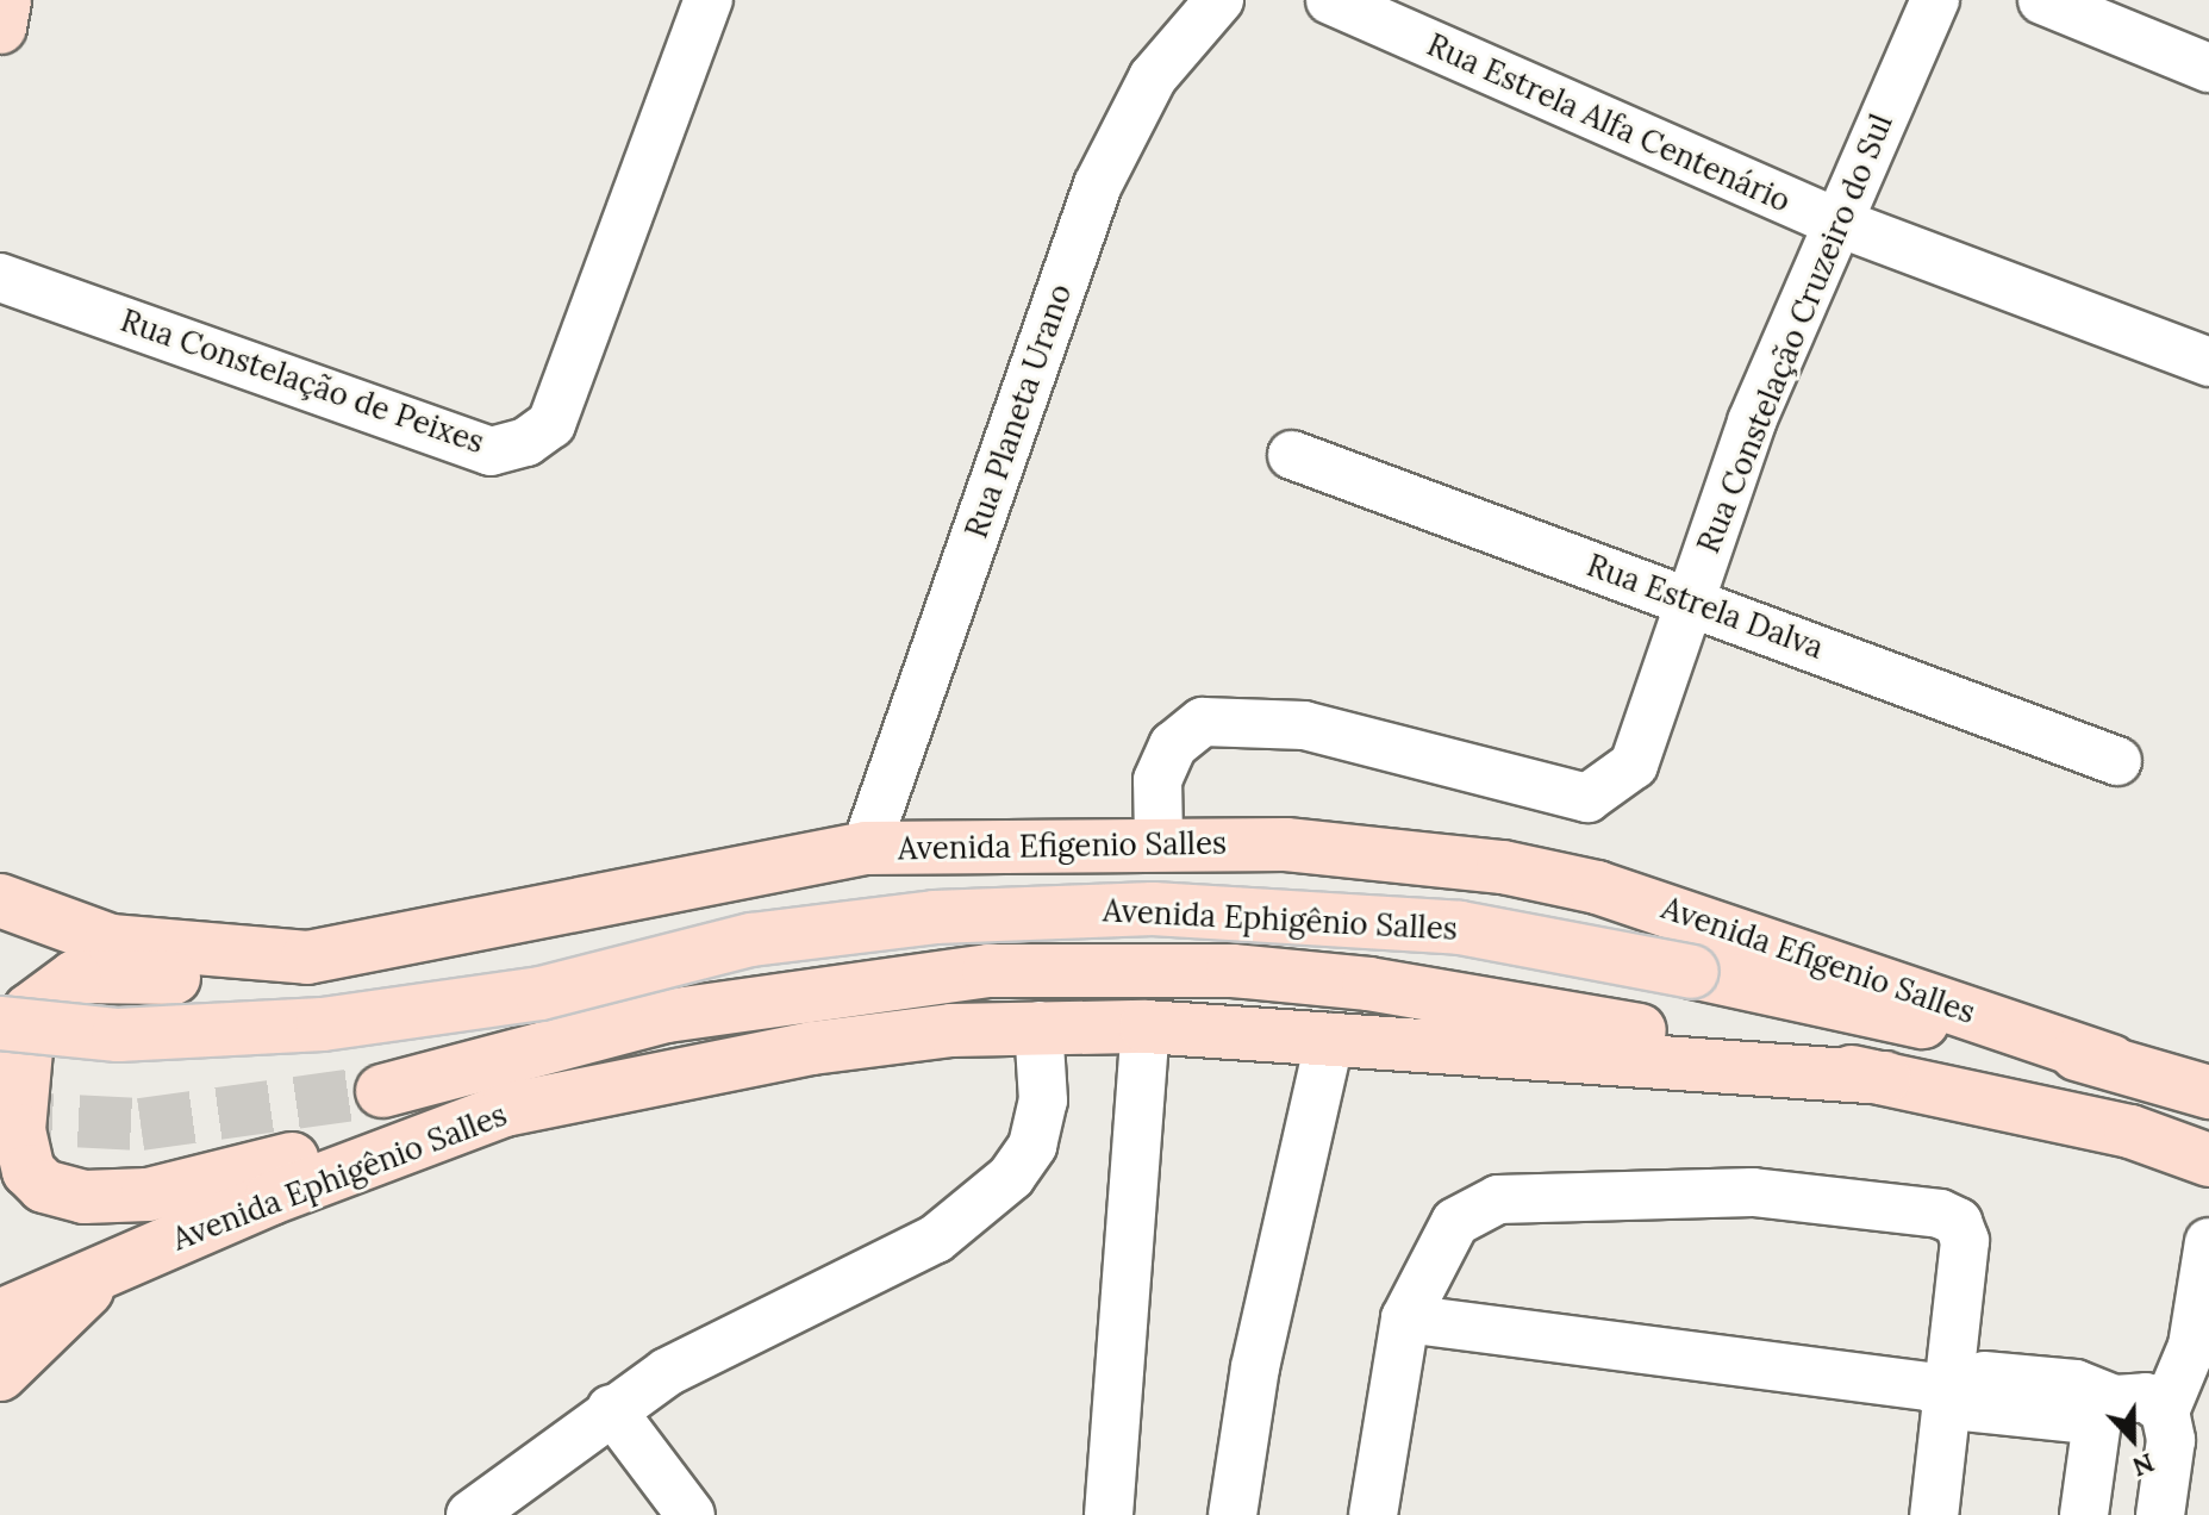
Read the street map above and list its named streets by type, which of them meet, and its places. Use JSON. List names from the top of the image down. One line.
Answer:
{"streets":{"main road":["Avenida Efigenio Salles","Avenida Ephigênio Salles"],"street":["Rua Estrela Alfa Centenário","Rua Constelação Cruzeiro do Sul","Rua Constelação de Peixes","Rua Planeta Urano","Rua Estrela Dalva"]},"crossings":[["Rua Estrela Alfa Centenário","Rua Constelação Cruzeiro do Sul"],["Rua Constelação Cruzeiro do Sul","Rua Estrela Dalva"],["Rua Constelação Cruzeiro do Sul","Avenida Efigenio Salles"],["Rua Planeta Urano","Avenida Efigenio Salles"],["Avenida Efigenio Salles","Avenida Ephigênio Salles"]],"north":"bottom"}
